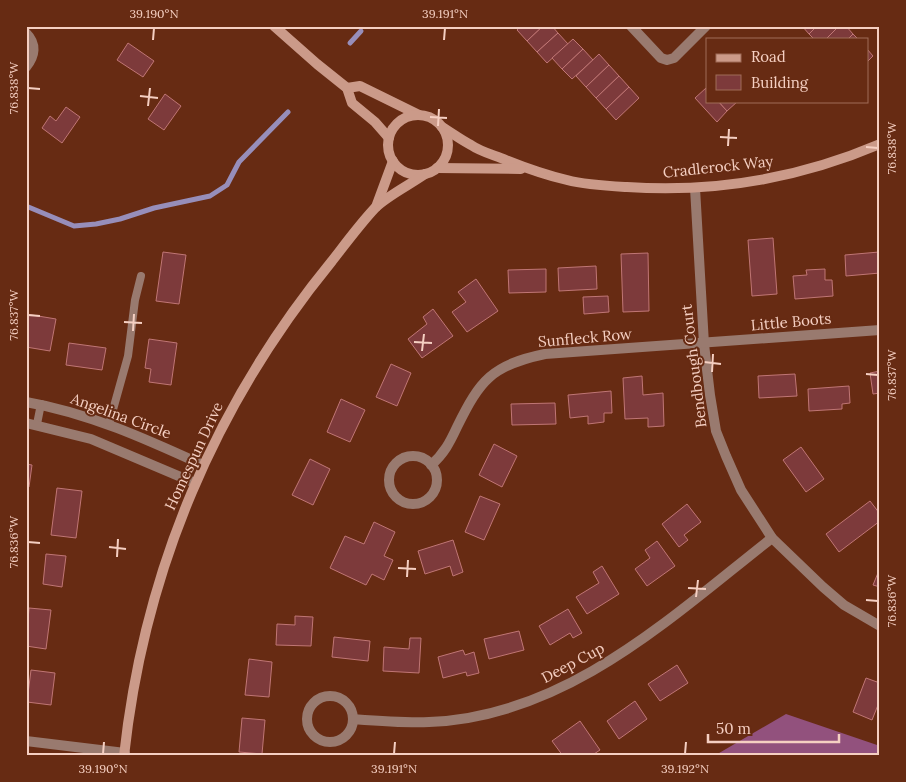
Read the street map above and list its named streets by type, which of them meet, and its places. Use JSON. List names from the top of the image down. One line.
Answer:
{"streets":{"street":["Cradlerock Way","Little Boots","Sunfleck Row","Bendbough Court","Angelina Circle","Homespun Drive","Deep Cup"]},"crossings":[["Cradlerock Way","Bendbough Court"],["Cradlerock Way","Homespun Drive"],["Little Boots","Sunfleck Row"],["Little Boots","Bendbough Court"],["Sunfleck Row","Bendbough Court"],["Bendbough Court","Deep Cup"],["Angelina Circle","Homespun Drive"]],"legend":["Road","Building"],"scale_bar":"50 m","coordinates":["39.190°N","39.191°N","76.838°W","76.837°W","76.836°W","39.192°N"]}
